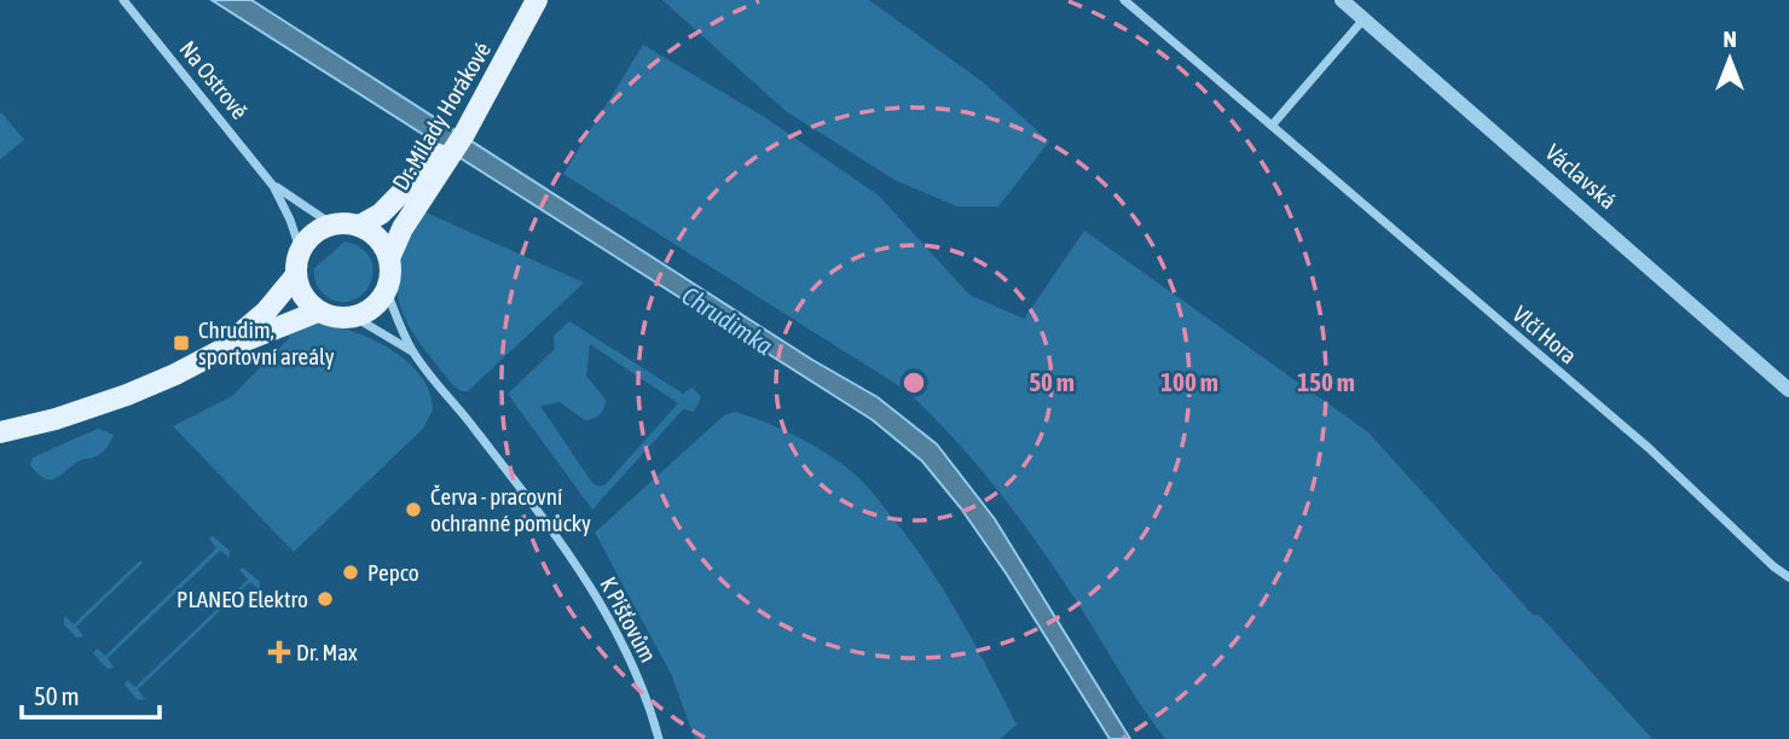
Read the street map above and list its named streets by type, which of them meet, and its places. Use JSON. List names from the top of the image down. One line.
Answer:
{"streets":{"main road":["Dr. Milady Horákové"],"street":["Na Ostrově","Václavská","Vlčí Hora","K Píšťovům"]},"crossings":[["Na Ostrově","Dr. Milady Horákové"]],"water":["Chrudimka"],"places":{"transit":["Chrudim, sportovní areály"],"other":["Červa - pracovní ochranné pomůcky","Pepco","PLANEO Elektro"],"health":["Dr. Max"]},"scale_bar":"50 m","north":"top","rings":["50 m","100 m","150 m"]}
